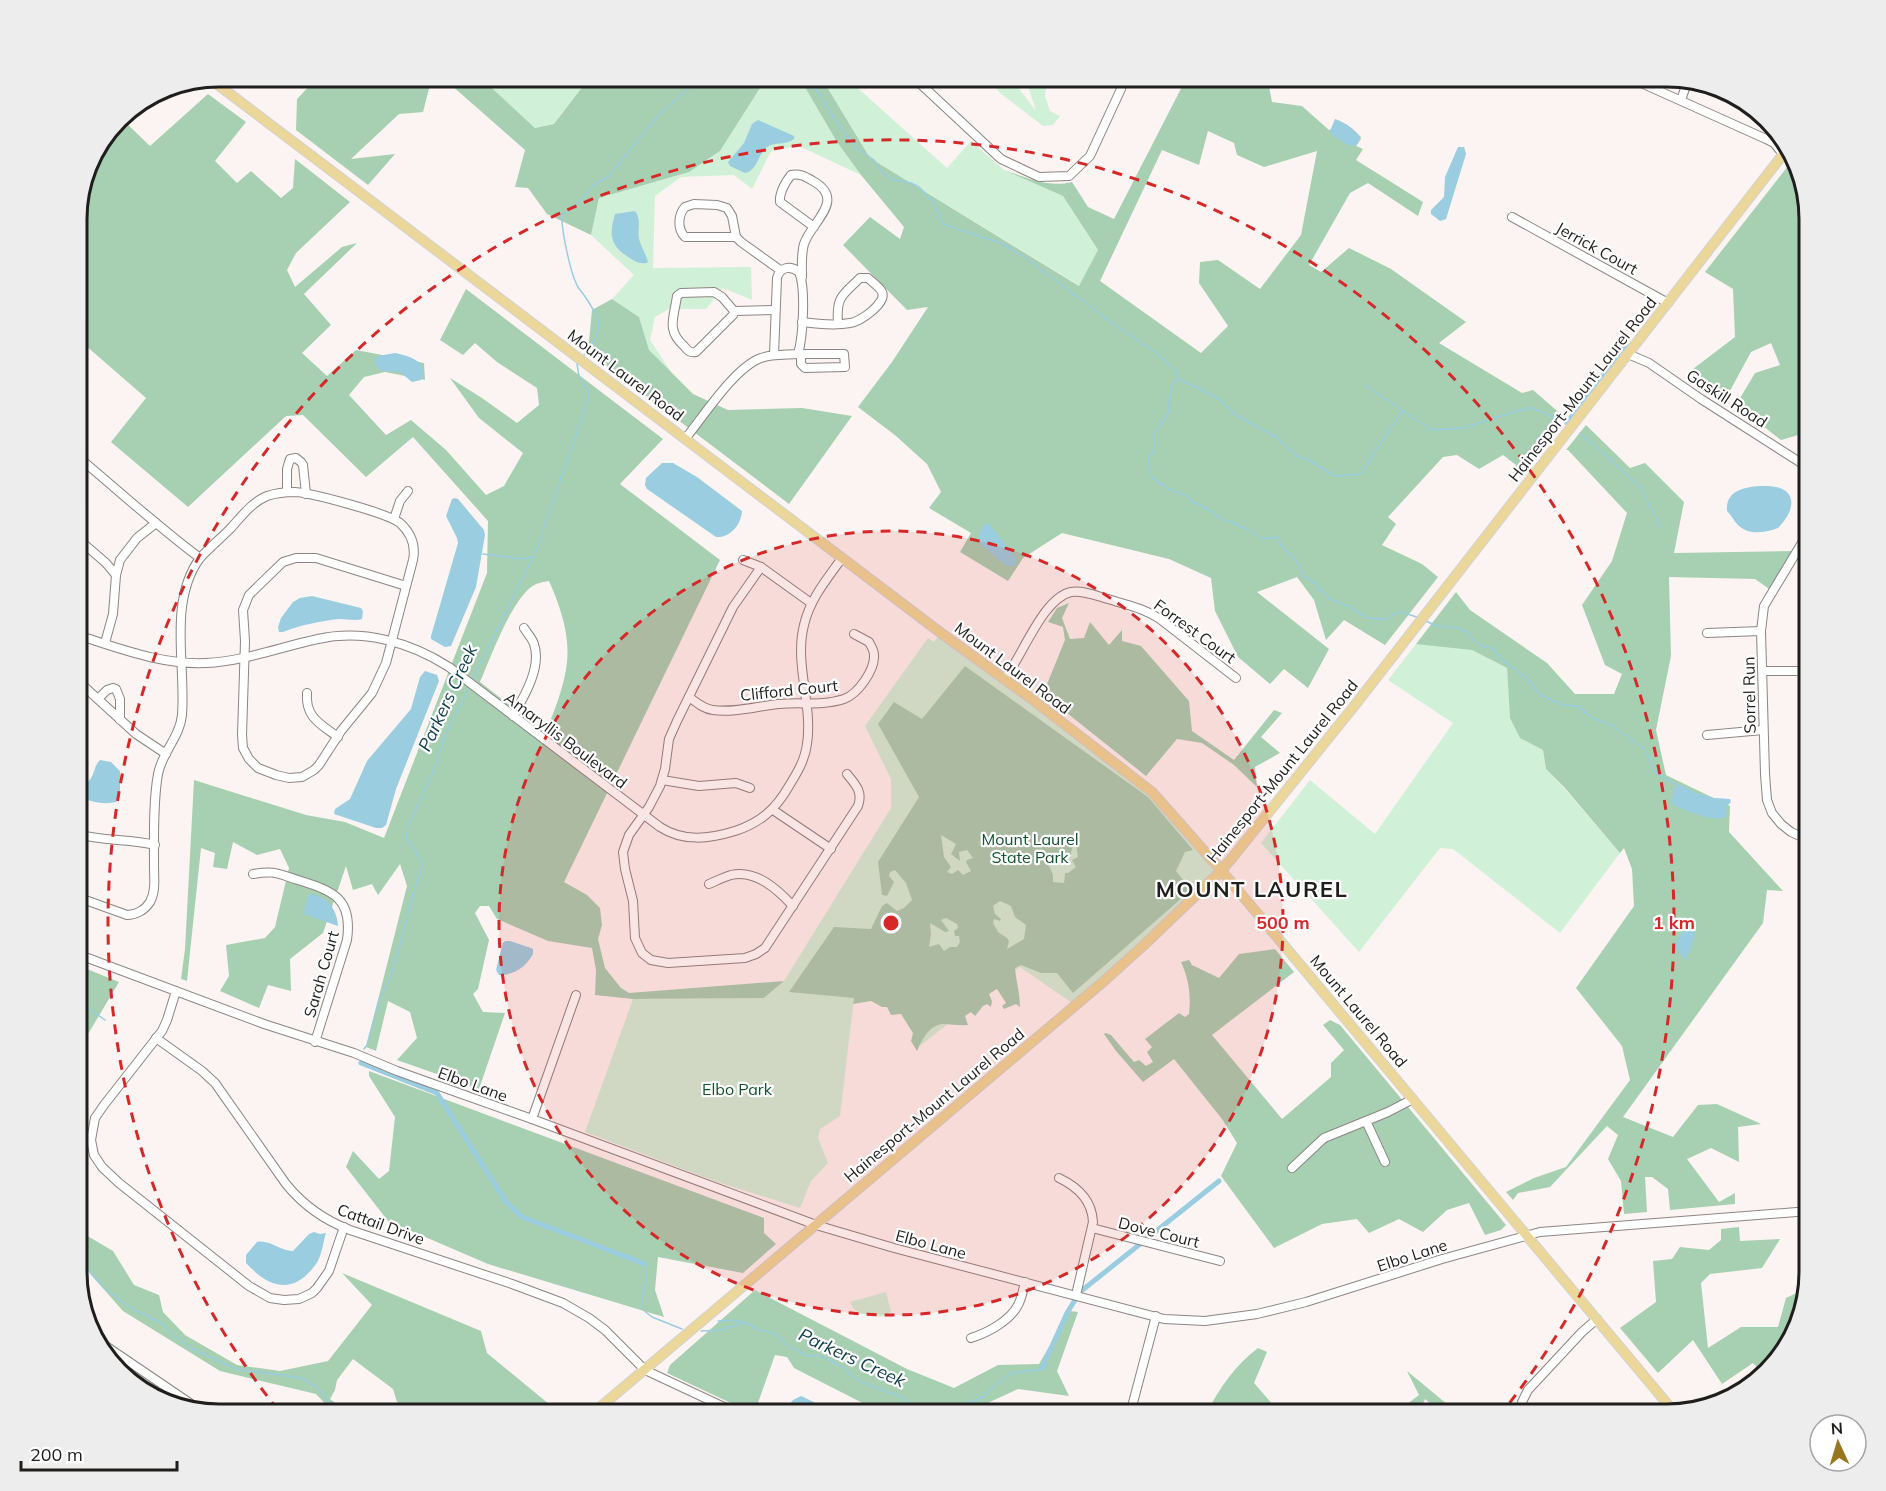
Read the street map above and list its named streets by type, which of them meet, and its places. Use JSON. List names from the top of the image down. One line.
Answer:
{"streets":{"main road":["Mount Laurel Road","Hainesport-Mount Laurel Road"],"street":["Jerrick Court","Gaskill Road","Forrest Court","Clifford Court","Sorrel Run","Amaryllis Boulevard","Sarah Court","Elbo Lane","Cattail Drive","Dove Court"]},"crossings":[["Jerrick Court","Hainesport-Mount Laurel Road"],["Mount Laurel Road","Hainesport-Mount Laurel Road"],["Mount Laurel Road","Forrest Court"],["Mount Laurel Road","Amaryllis Boulevard"],["Mount Laurel Road","Elbo Lane"],["Hainesport-Mount Laurel Road","Gaskill Road"],["Hainesport-Mount Laurel Road","Elbo Lane"],["Hainesport-Mount Laurel Road","Cattail Drive"],["Clifford Court","Amaryllis Boulevard"],["Sarah Court","Elbo Lane"]],"districts":["MOUNT LAUREL"],"water":["Parkers Creek"],"parks":["Mount Laurel State Park","Elbo Park"],"scale_bar":"200 m","north":"top","rings":["500 m","1 km"]}
